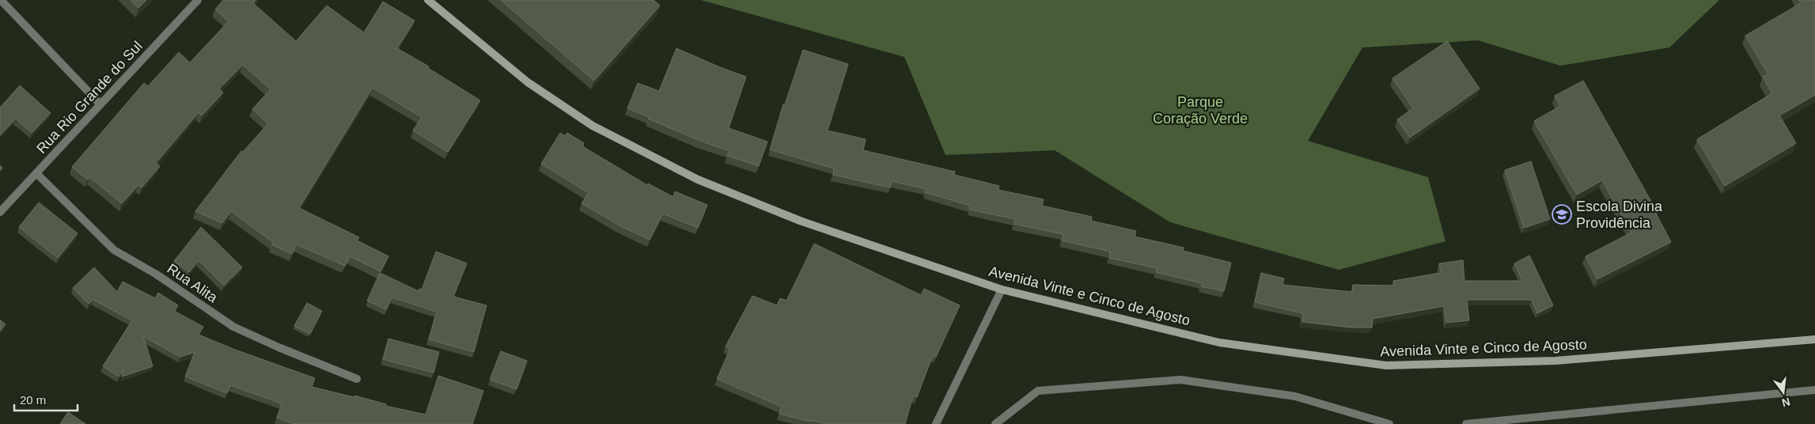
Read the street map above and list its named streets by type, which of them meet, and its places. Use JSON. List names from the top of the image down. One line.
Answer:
{"streets":{"main road":["Avenida Vinte e Cinco de Agosto"],"street":["Rua Rio Grande do Sul","Rua Alita"]},"crossings":[["Rua Rio Grande do Sul","Rua Alita"]],"parks":["Parque Coração Verde"],"places":{"school or university":["Escola Divina Providência"]},"scale_bar":"20 m","north":"bottom"}
